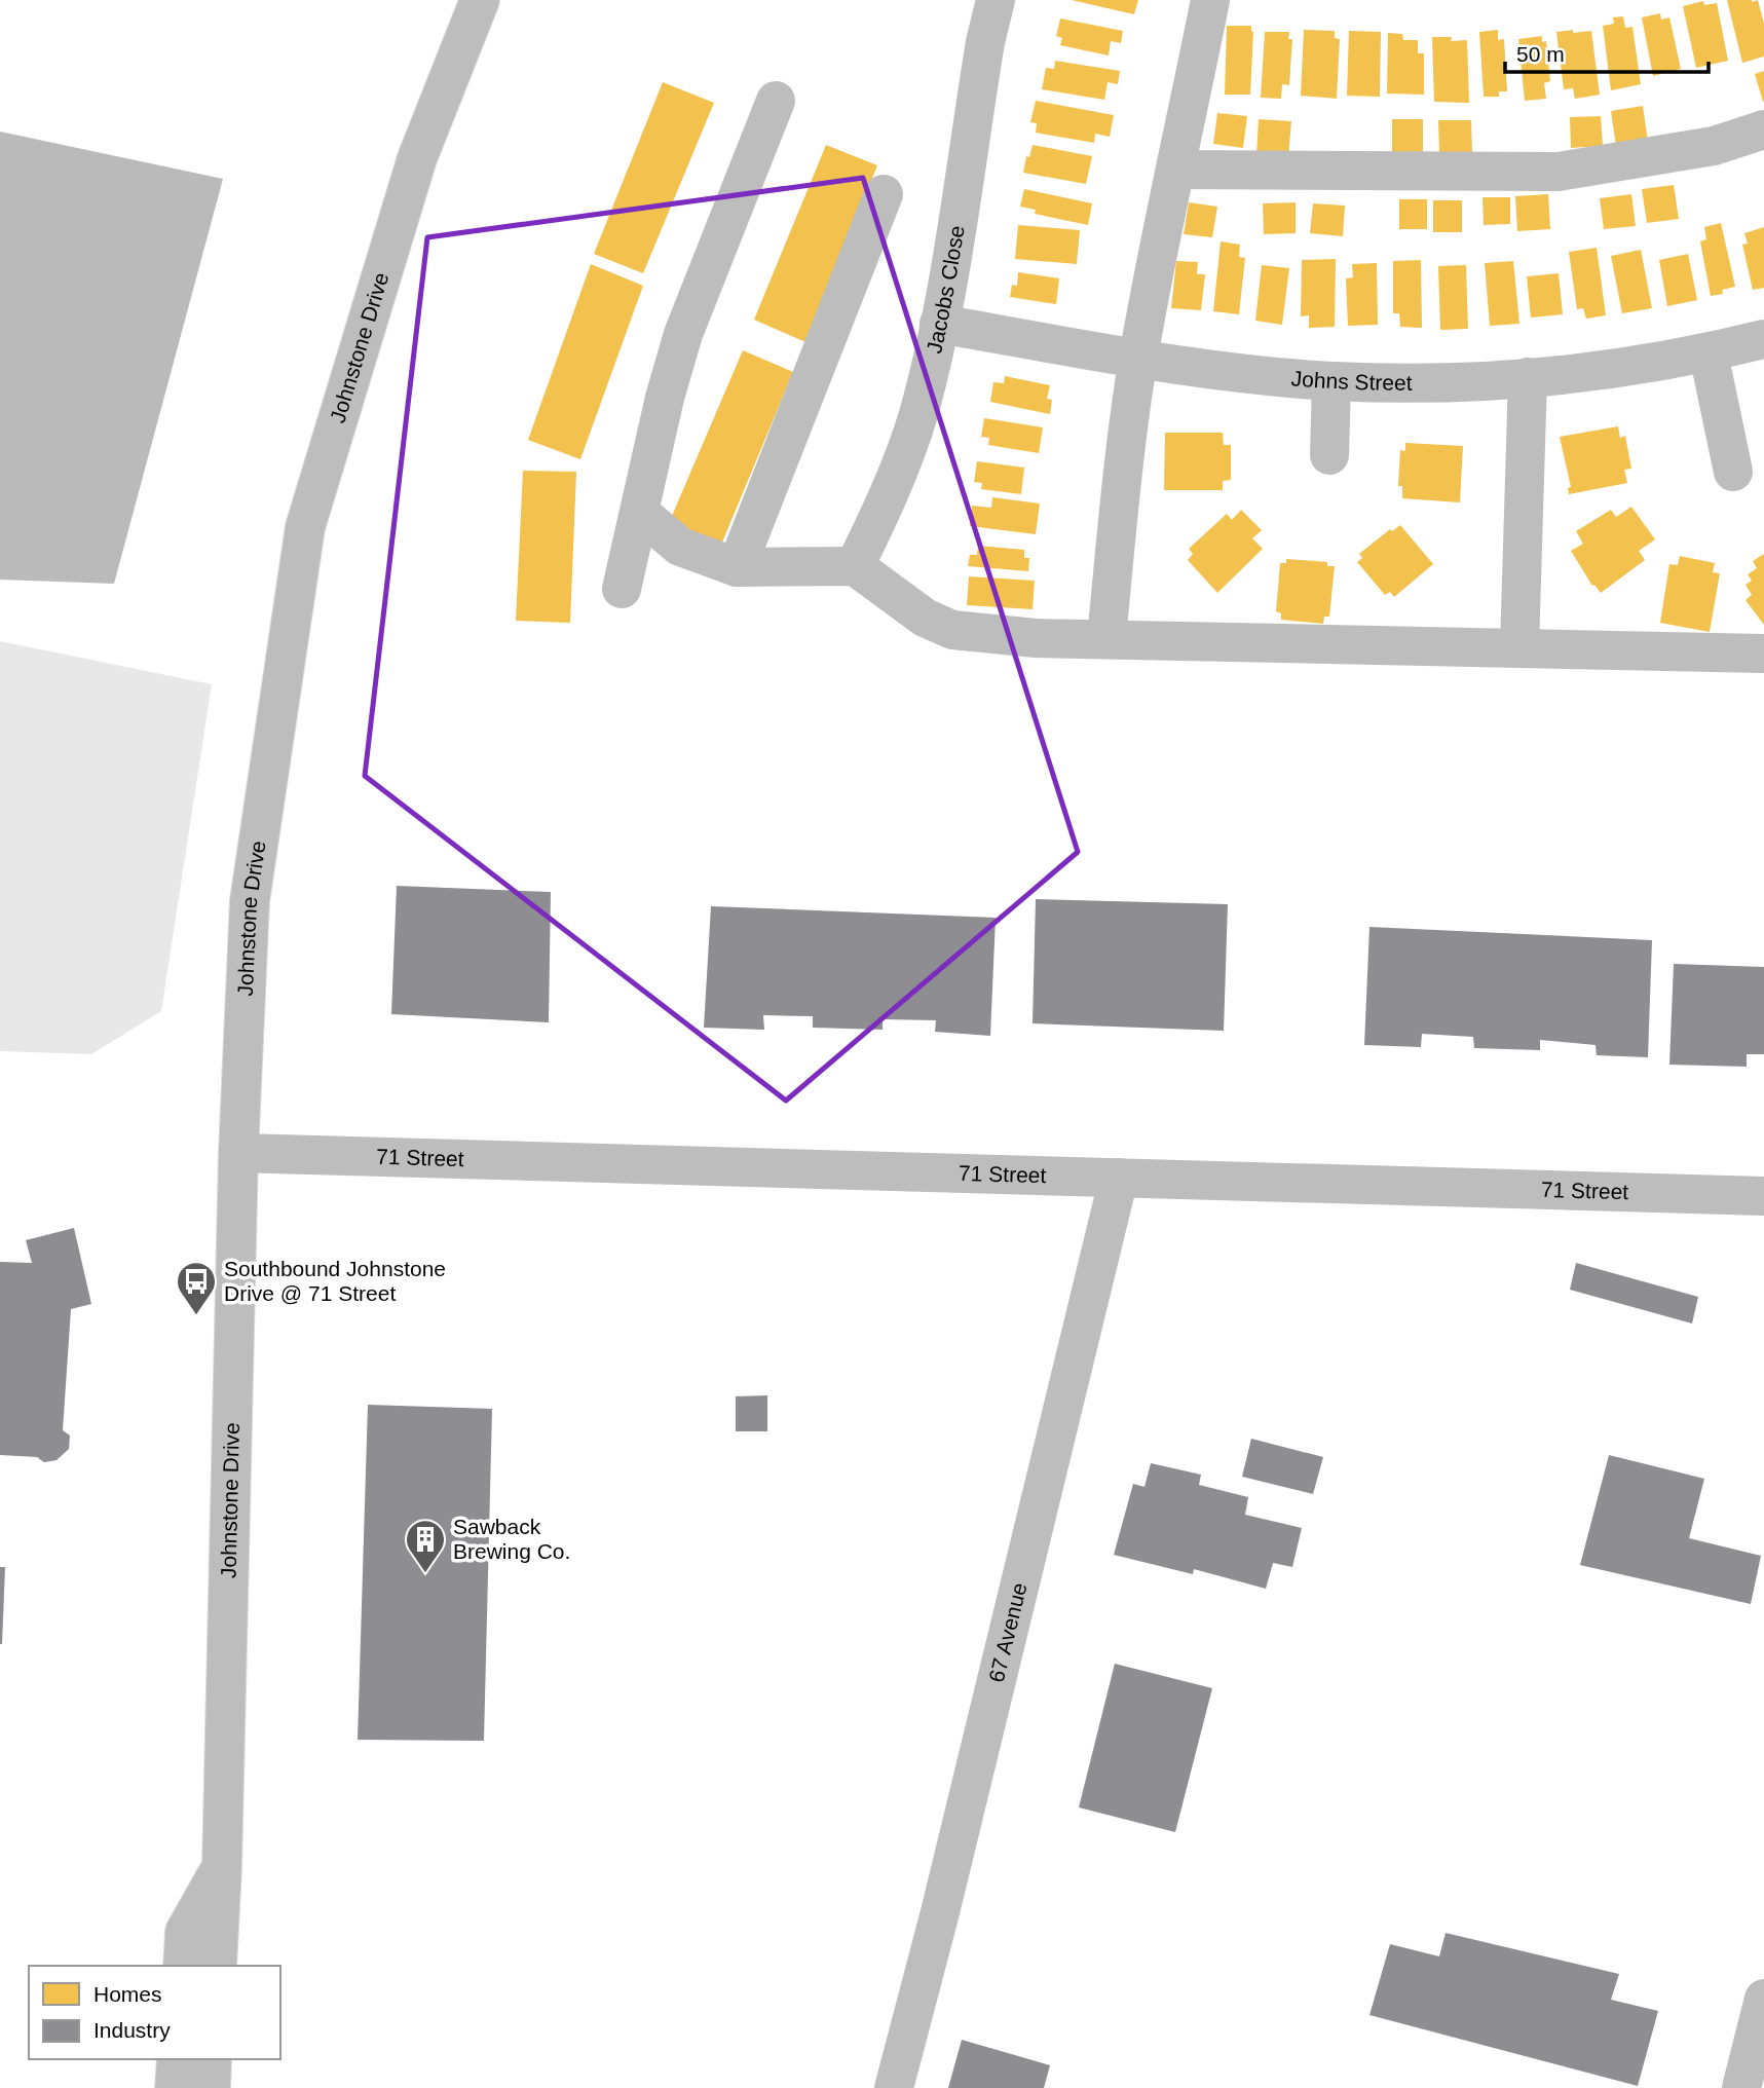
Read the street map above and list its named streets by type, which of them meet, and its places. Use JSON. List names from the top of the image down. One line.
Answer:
{"streets":{"street":["Jacobs Close","Johnstone Drive","Johns Street","71 Street","67 Avenue"]},"crossings":[["Jacobs Close","Johns Street"],["Johnstone Drive","71 Street"],["71 Street","67 Avenue"]],"places":{"bus stop":["Southbound Johnstone Drive @ 71 Street"],"building":["Sawback Brewing Co."]},"legend":["Homes","Industry"],"scale_bar":"50 m"}
